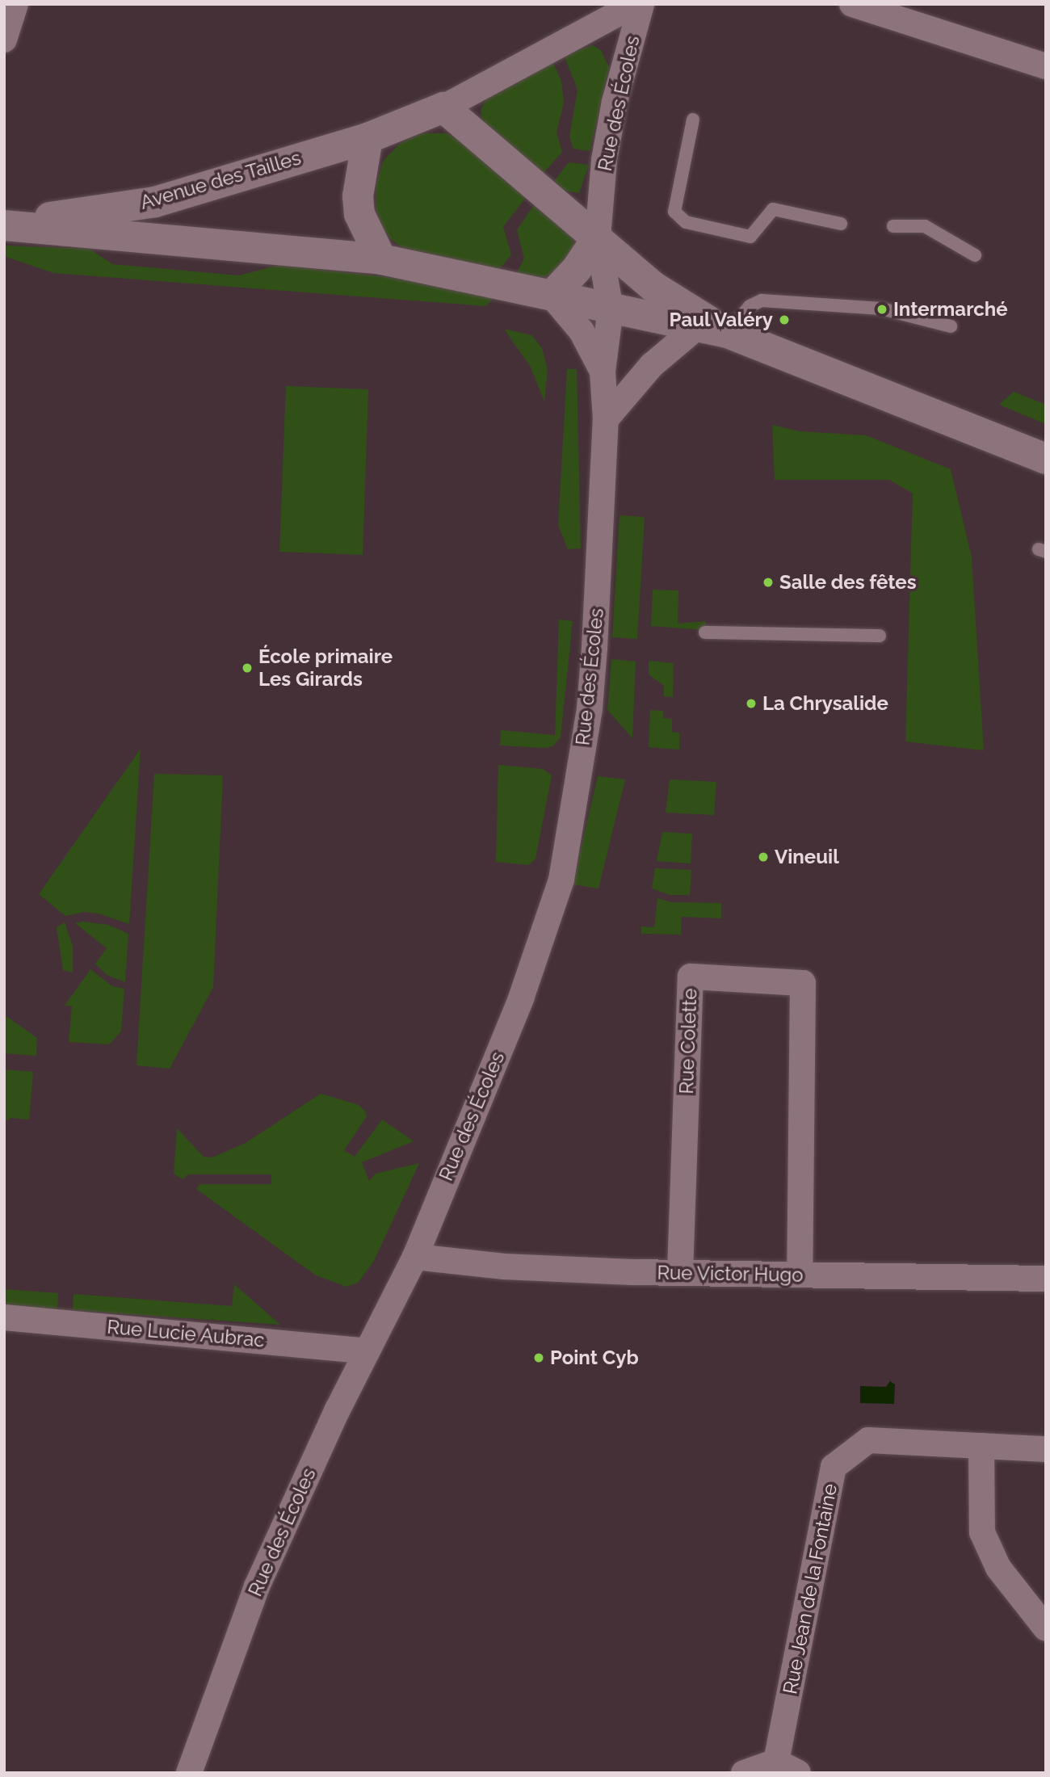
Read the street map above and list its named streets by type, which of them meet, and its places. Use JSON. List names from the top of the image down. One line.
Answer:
{"streets":{"street":["Rue des Écoles","Avenue des Tailles","Rue Colette","Rue Victor Hugo","Rue Lucie Aubrac","Rue Jean de la Fontaine"]},"crossings":[["Rue des Écoles","Rue Victor Hugo"],["Rue des Écoles","Rue Lucie Aubrac"],["Rue Colette","Rue Victor Hugo"]],"places":["Intermarché","Paul Valéry","Salle des fêtes","École primaire Les Girards","La Chrysalide","Vineuil","Point Cyb"]}
